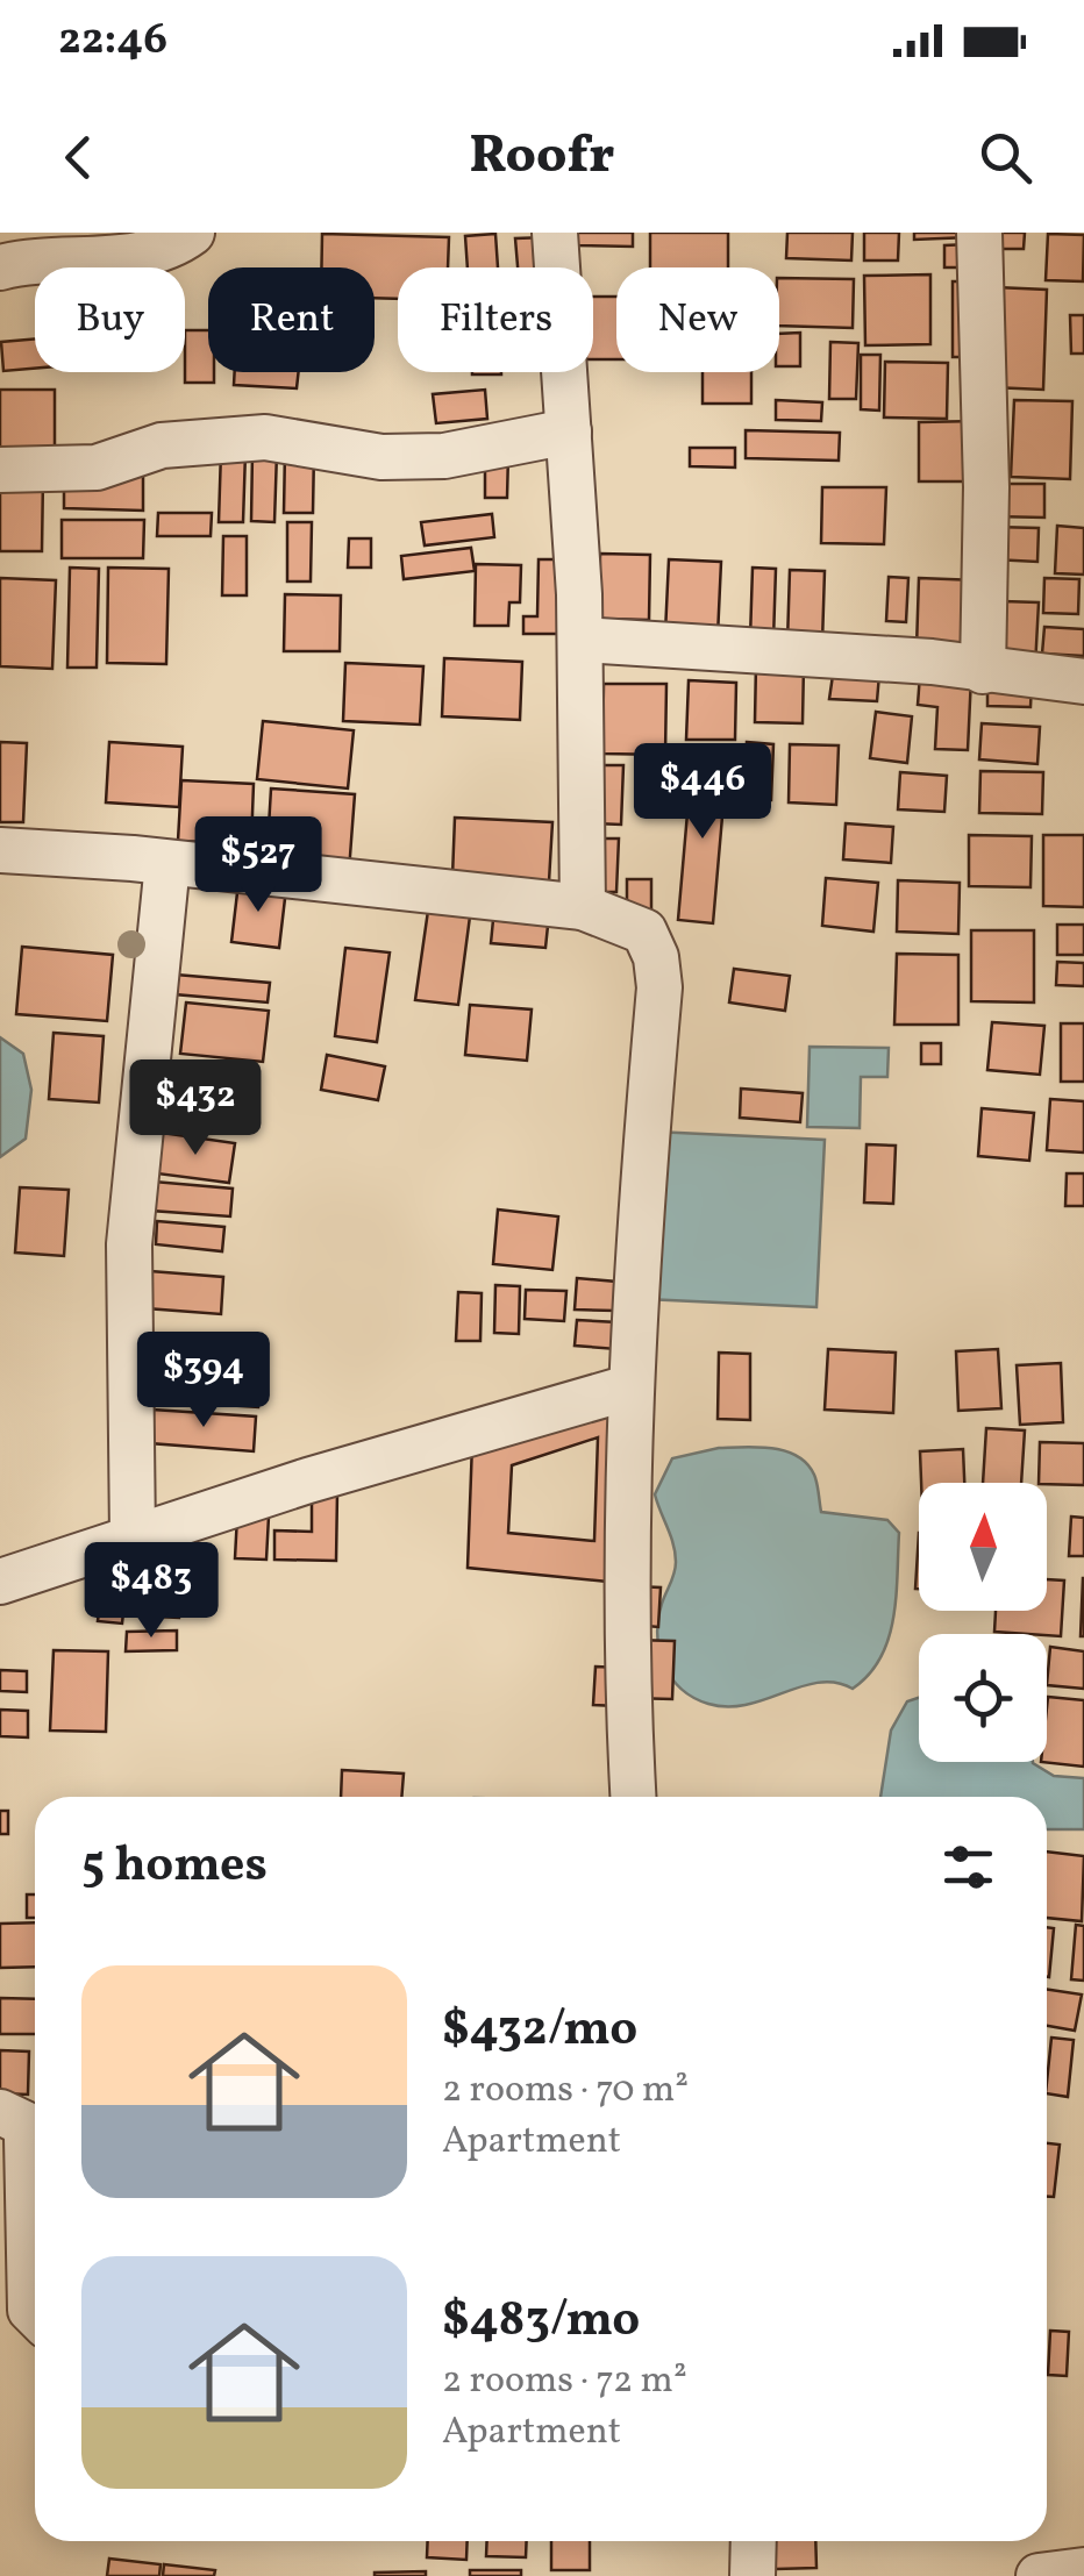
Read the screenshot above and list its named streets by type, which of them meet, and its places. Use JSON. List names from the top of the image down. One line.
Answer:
{"north":"top","page":{"status":"22:46","header":"Roofr","chip":["Buy","Rent","Filters","New"],"price":["$446","$527","$432","$394","$483"],"heading":"5 homes","list":[{"name":"$432/mo","note":"2 rooms · 70 m² · Apartment"},{"name":"$483/mo","note":"2 rooms · 72 m² · Apartment"}]}}
